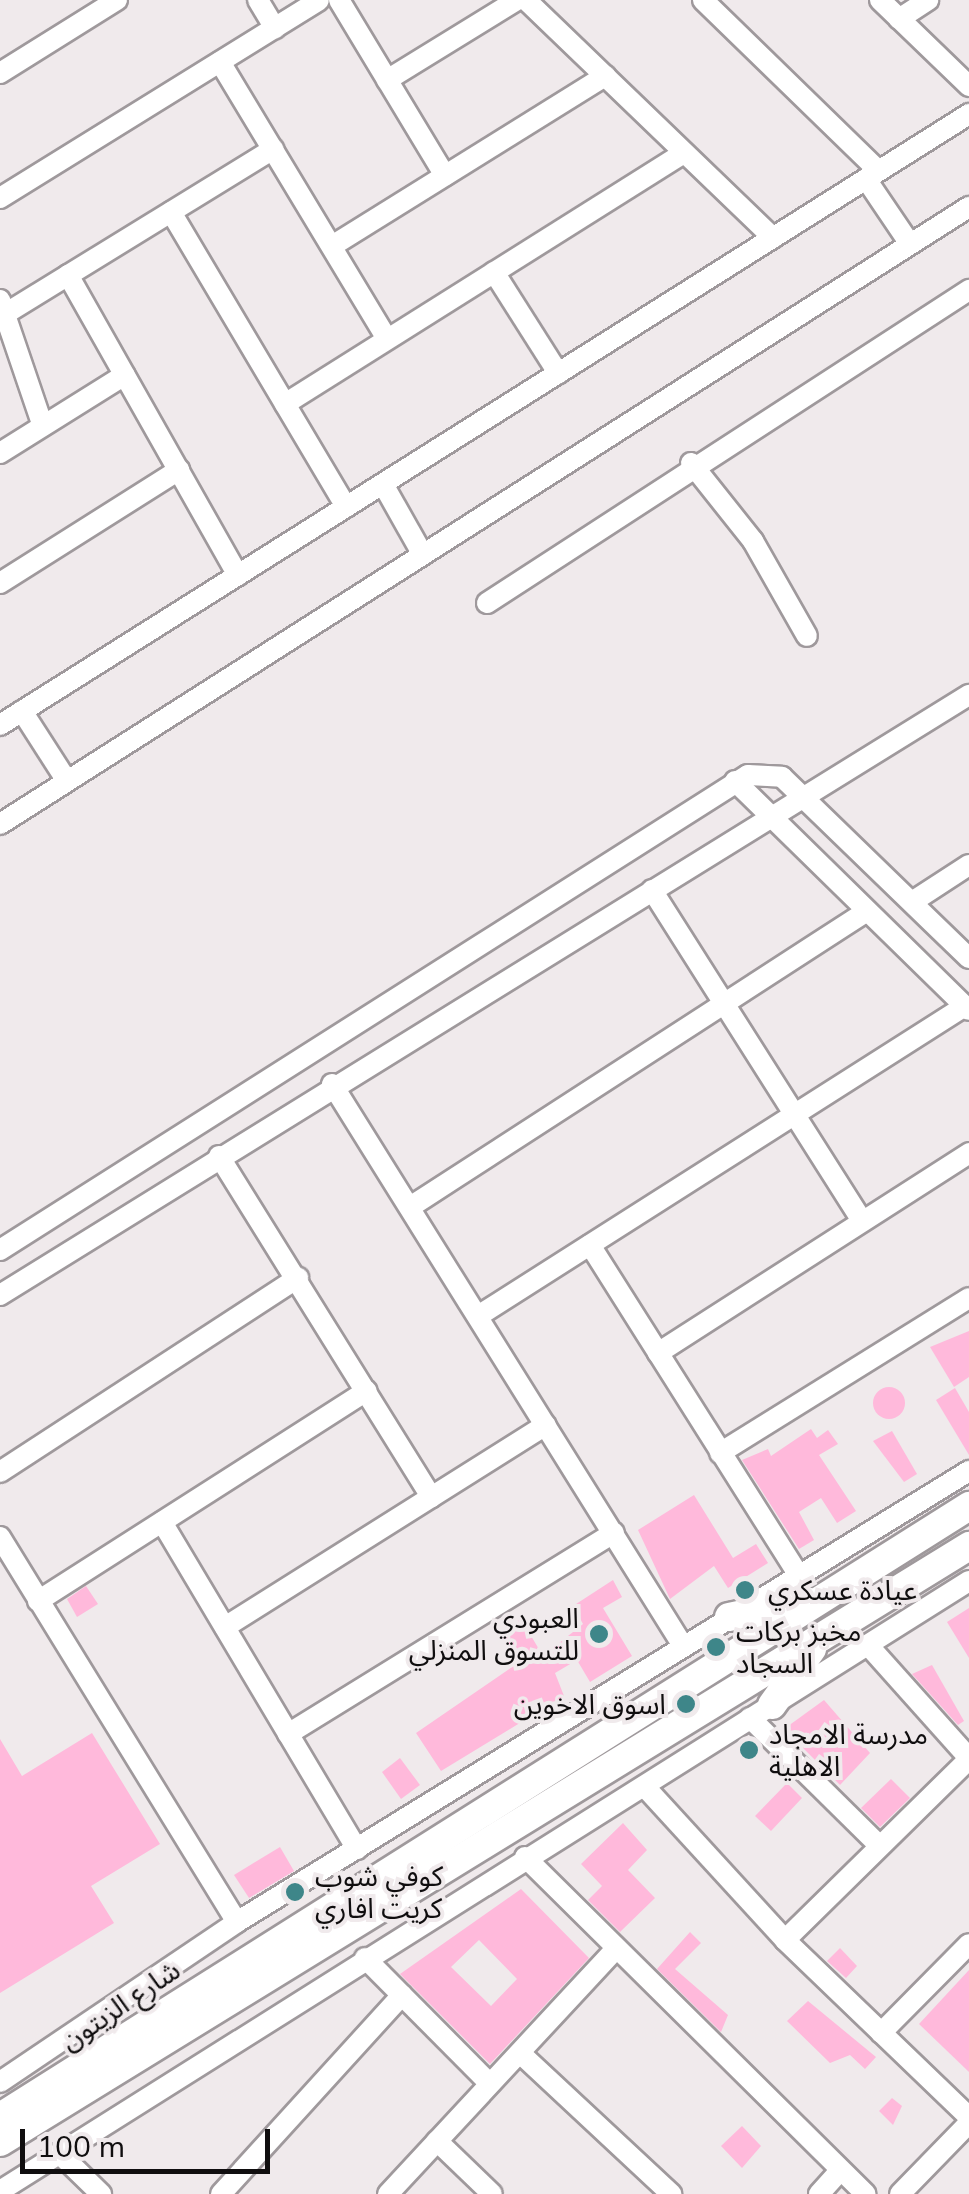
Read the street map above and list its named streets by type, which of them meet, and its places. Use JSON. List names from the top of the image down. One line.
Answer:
{"streets":{"street":["شارع الزيتون"]},"places":["عيادة عسكري","العبودي للتسوق المنزلي","مخبز بركات السجاد","اسوق الاخوين","مدرسة الامجاد الاهلية","كوفي شوب كريت افاري"],"scale_bar":"100 m"}
